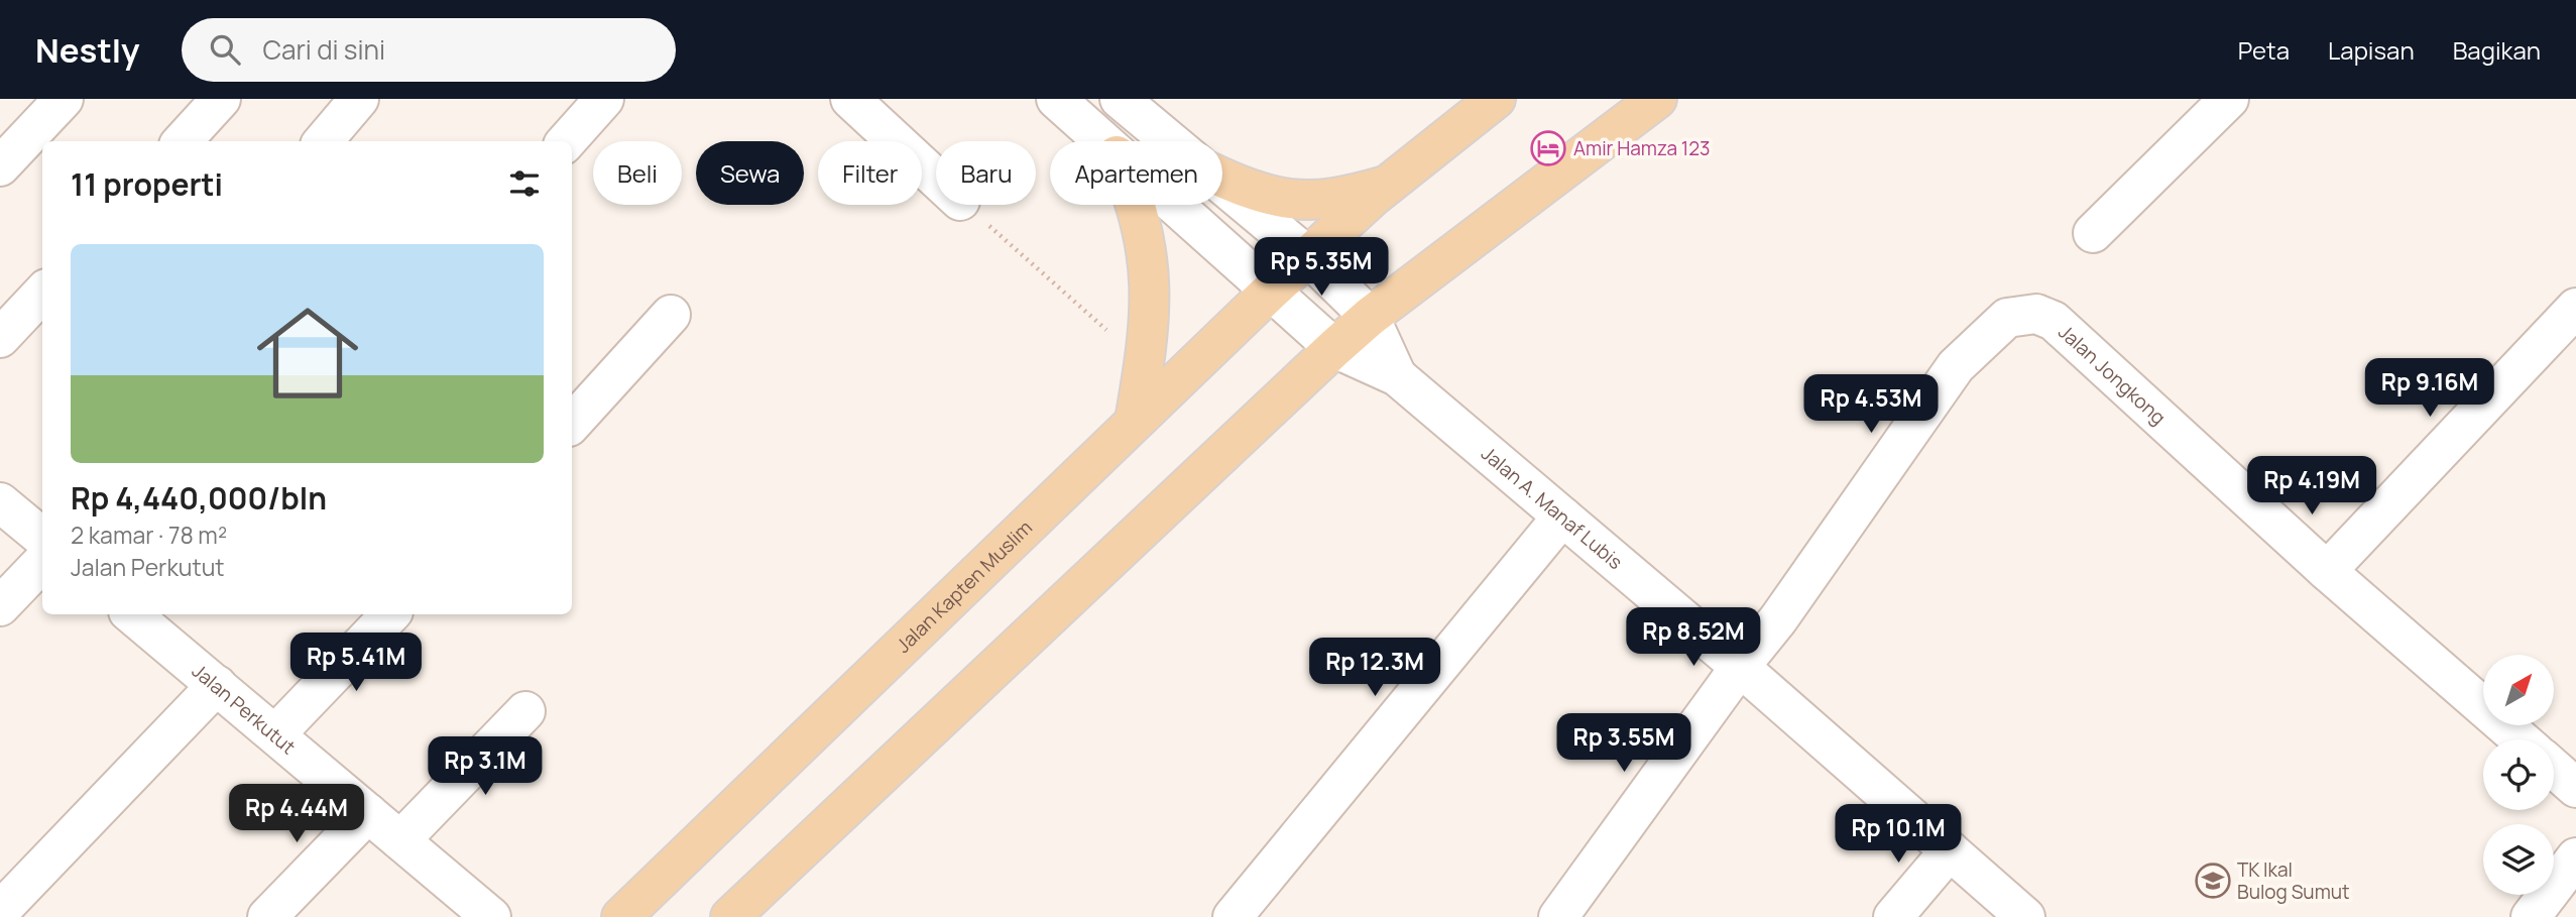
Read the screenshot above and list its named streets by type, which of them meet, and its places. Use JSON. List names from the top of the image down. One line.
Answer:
{"streets":{"main road":["Jalan Kapten Muslim"],"street":["Jalan Jongkong","Jalan A. Manaf Lubis","Jalan Perkutut"]},"crossings":[["Jalan Jongkong","Jalan A. Manaf Lubis"],["Jalan A. Manaf Lubis","Jalan Kapten Muslim"]],"places":{"hotel":["Amir Hamza 123"],"school or university":["TK Ikal Bulog Sumut"]},"north":"top right","page":{"header":"Nestly","search":"Cari di sini","nav":["Peta","Lapisan","Bagikan"],"chip":["Beli","Sewa","Filter","Baru","Apartemen"],"heading":"11 properti","list":[{"name":"Rp 4,440,000/bln","note":"2 kamar · 78 m² · Jalan Perkutut"}],"price":["Rp 5.35M","Rp 9.16M","Rp 4.53M","Rp 4.19M","Rp 8.52M","Rp 5.41M","Rp 12.3M","Rp 3.55M","Rp 3.1M","Rp 4.44M","Rp 10.1M"]}}
